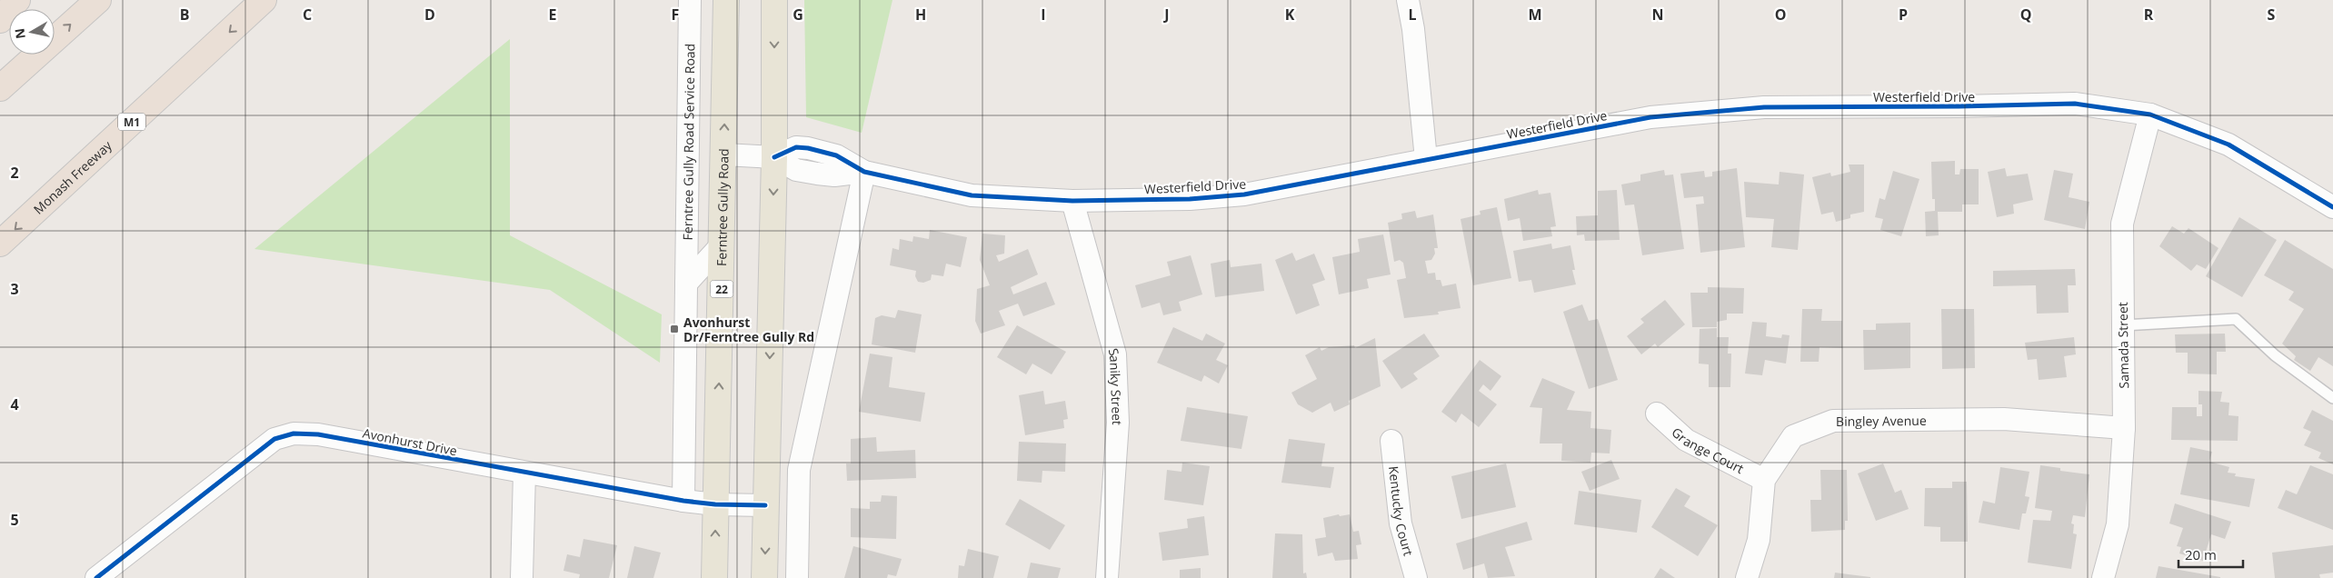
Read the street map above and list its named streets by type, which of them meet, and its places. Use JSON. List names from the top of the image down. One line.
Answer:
{"streets":{"highway":["M1","Monash Freeway"],"main road":["Ferntree Gully Road","22"],"street":["Westerfield Drive","Ferntree Gully Road Service Road","Samada Street","Saniky Street","Bingley Avenue","Avonhurst Drive","Grange Court","Kentucky Court"]},"crossings":[["Westerfield Drive","Ferntree Gully Road"],["Westerfield Drive","Samada Street"],["Westerfield Drive","Saniky Street"],["Ferntree Gully Road Service Road","Avonhurst Drive"],["Ferntree Gully Road","Avonhurst Drive"],["Samada Street","Bingley Avenue"],["Bingley Avenue","Grange Court"]],"places":{"transit":["Avonhurst Dr/Ferntree Gully Rd"]},"scale_bar":"20 m","north":"left","grid":{"columns":["B","C","D","E","F","G","H","I","J","K","L","M","N","O","P","Q","R","S"],"rows":["2","3","4","5"]}}
